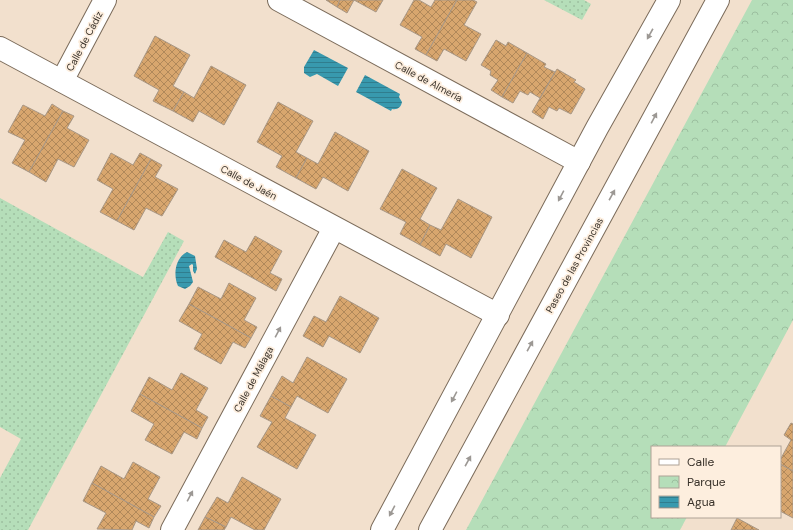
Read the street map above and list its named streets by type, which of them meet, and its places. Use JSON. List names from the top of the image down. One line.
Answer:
{"streets":{"street":["Calle de Cádiz","Calle de Almería","Calle de Jaén","Paseo de las Provincias","Calle de Málaga"]},"crossings":[["Calle de Cádiz","Calle de Jaén"],["Calle de Jaén","Calle de Málaga"]],"legend":["Calle","Parque","Agua"]}
